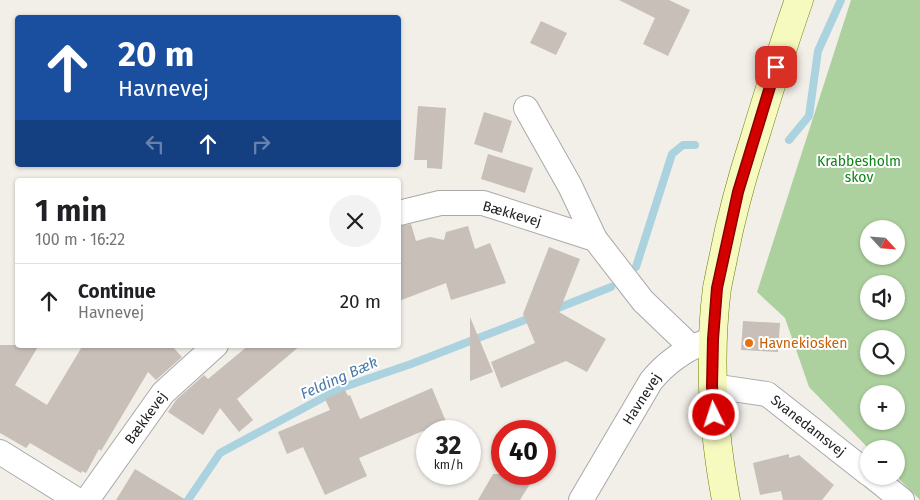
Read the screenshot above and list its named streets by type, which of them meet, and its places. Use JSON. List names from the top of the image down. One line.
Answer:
{"streets":{"street":["Bækkevej","Havnevej","Svanedamsvej"]},"water":["Felding Bæk"],"parks":["Krabbesholm skov"],"places":["Havnekiosken"],"north":"bottom right","page":{"turn":["20 m","Havnevej"],"heading":["1 min","100 m · 16:22"],"map_buttons":["+","−"],"list":[{"name":"Continue","note":"Havnevej","value":"20 m"}],"speed":"32 km/h","limit":"40"}}
